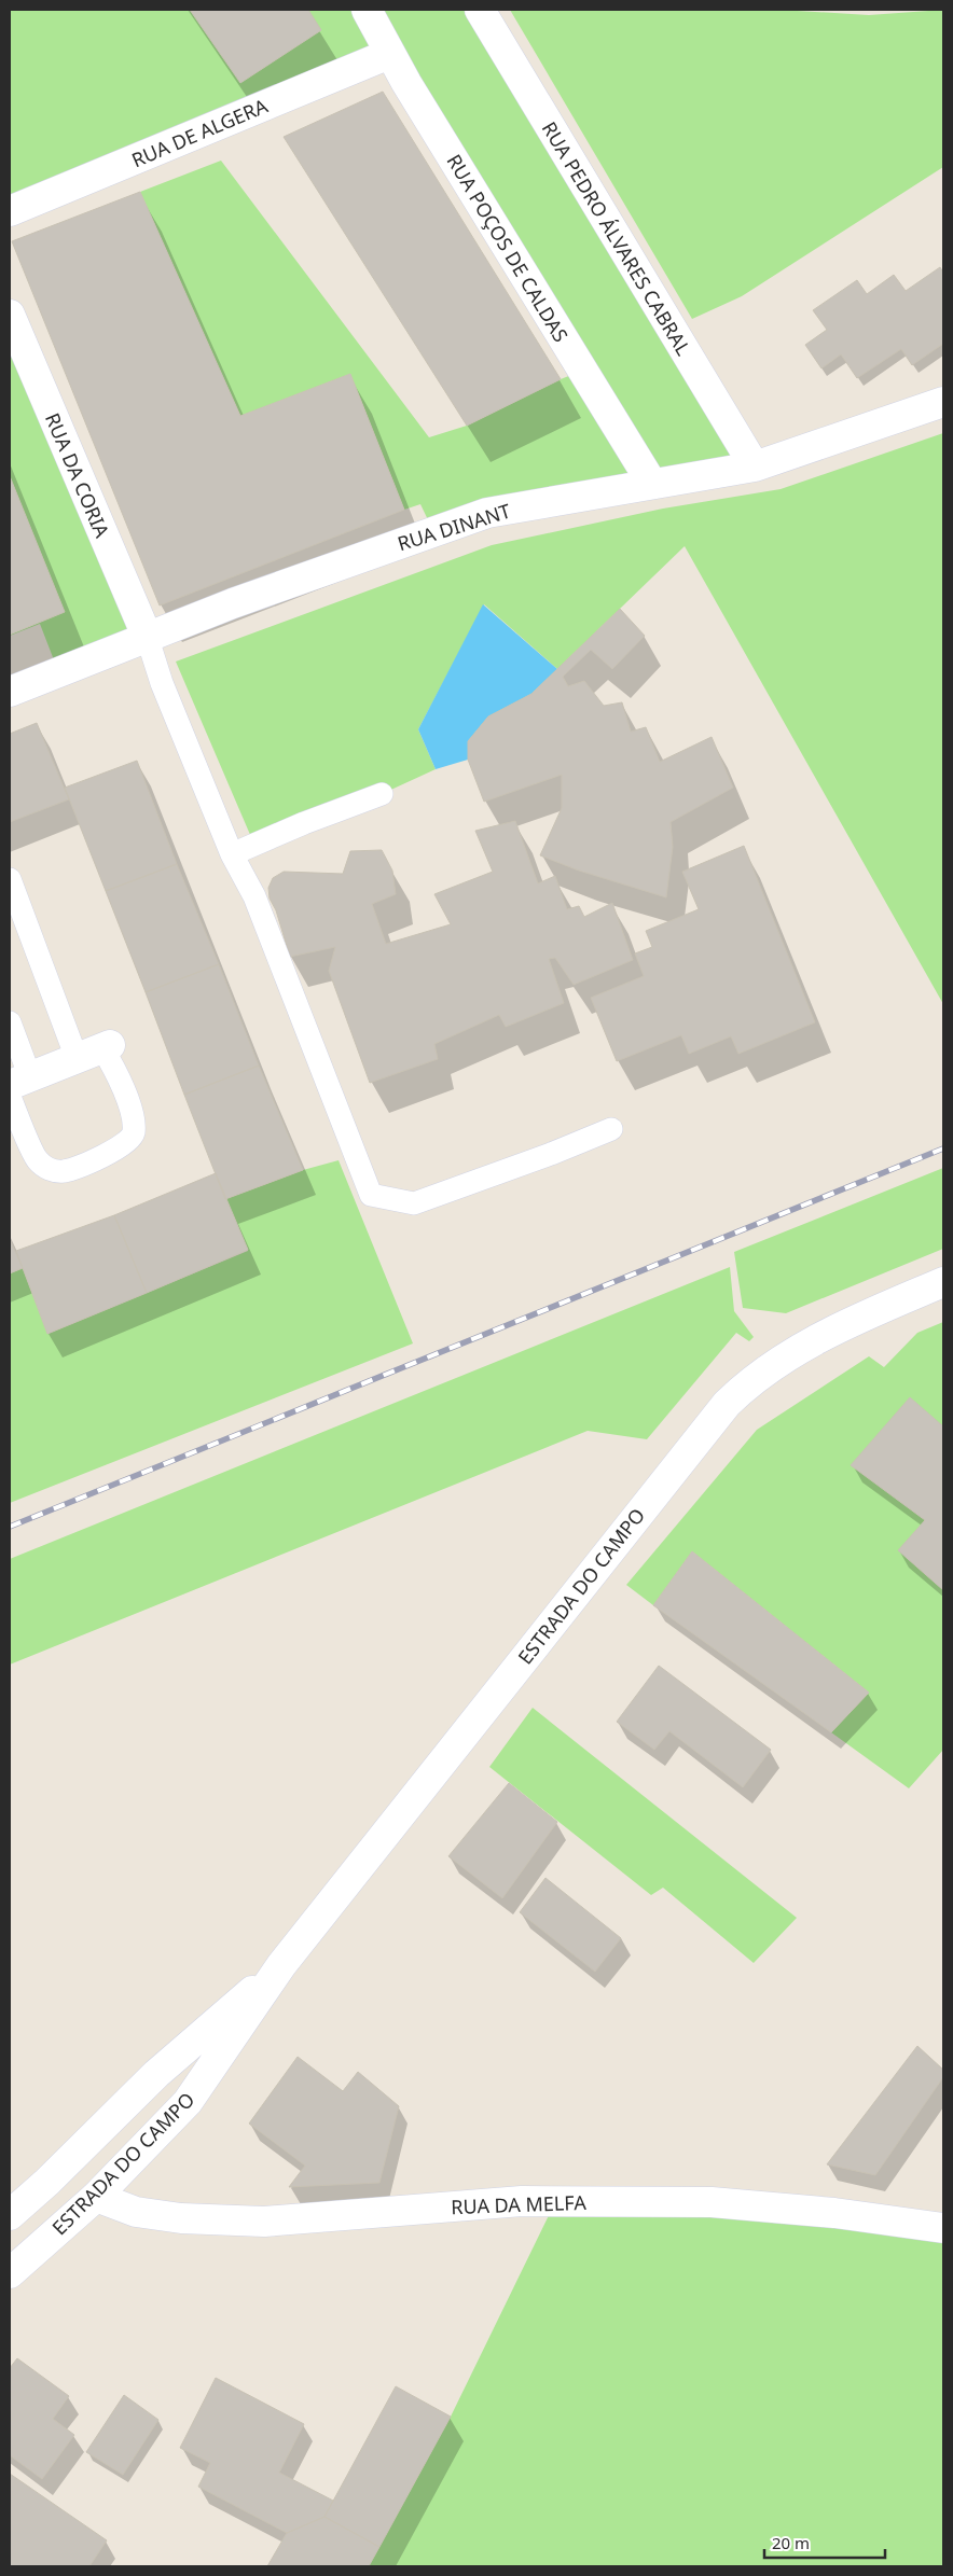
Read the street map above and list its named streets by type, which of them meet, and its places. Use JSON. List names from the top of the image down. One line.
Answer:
{"streets":{"street":["RUA DE ALGERA","RUA PEDRO ÁLVARES CABRAL","RUA POÇOS DE CALDAS","RUA DA CORIA","RUA DINANT","ESTRADA DO CAMPO","RUA DA MELFA"]},"crossings":[["RUA DE ALGERA","RUA POÇOS DE CALDAS"],["RUA PEDRO ÁLVARES CABRAL","RUA DINANT"],["RUA POÇOS DE CALDAS","RUA DINANT"],["RUA DA CORIA","RUA DINANT"],["ESTRADA DO CAMPO","RUA DA MELFA"]],"scale_bar":"20 m"}
